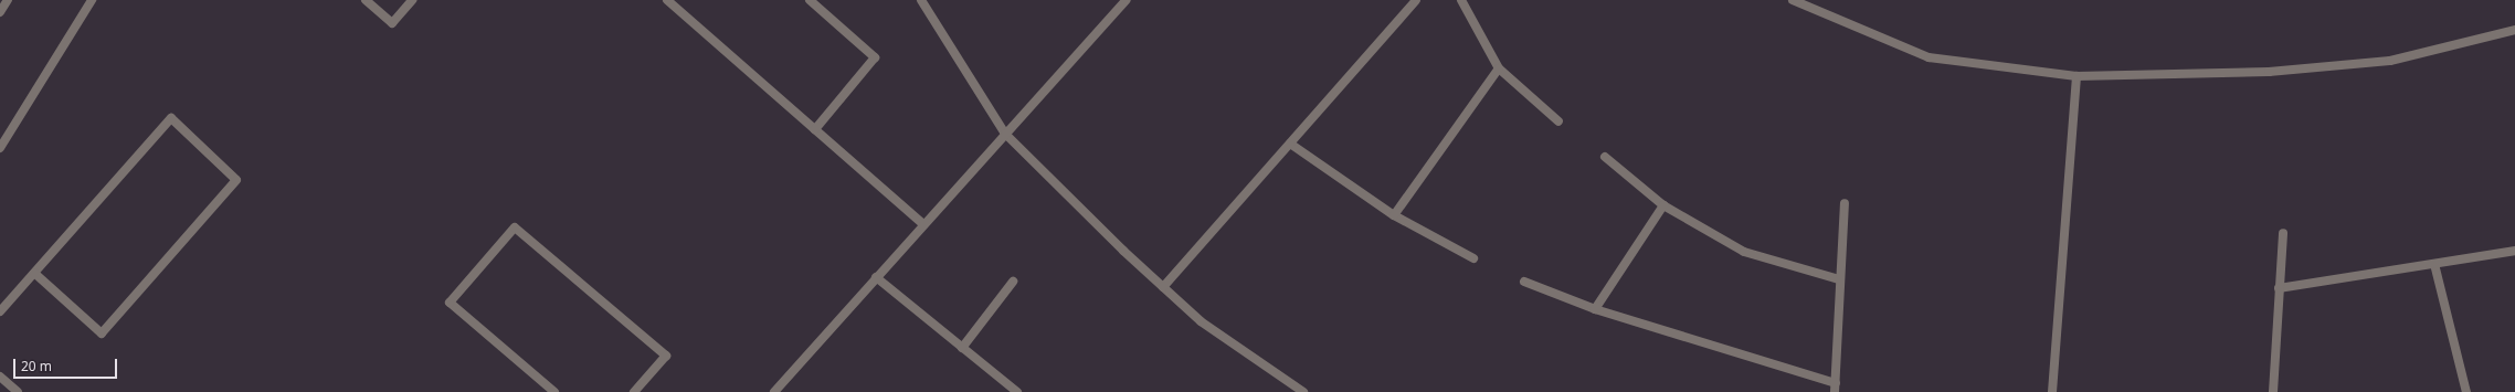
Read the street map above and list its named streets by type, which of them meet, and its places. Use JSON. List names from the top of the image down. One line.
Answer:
{"scale_bar":"20 m"}
